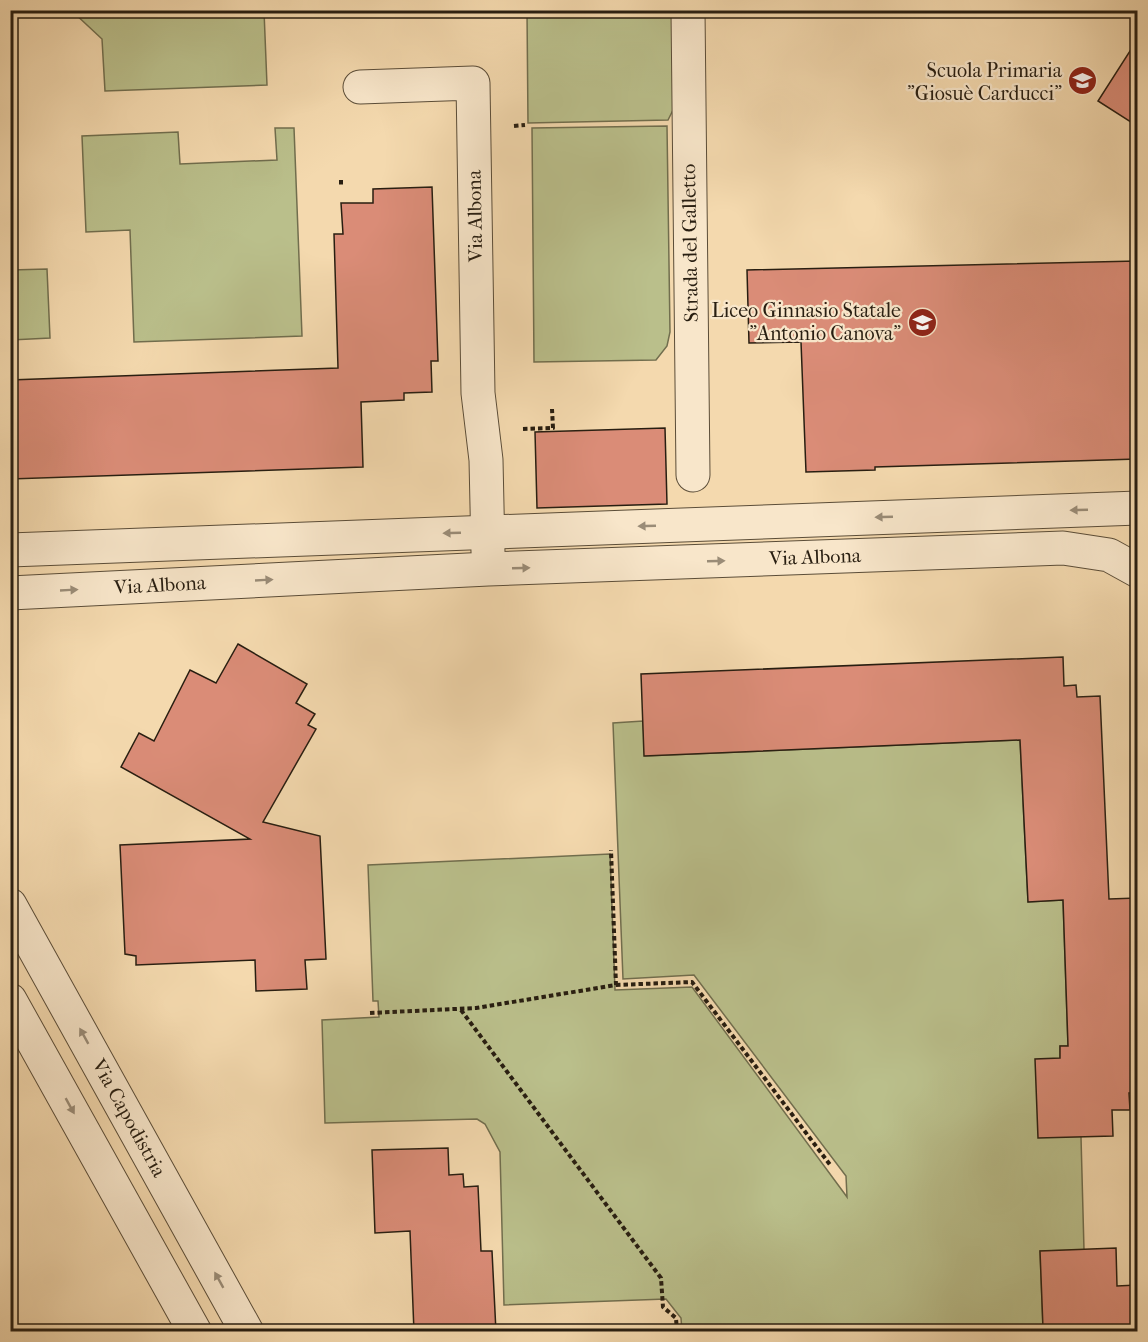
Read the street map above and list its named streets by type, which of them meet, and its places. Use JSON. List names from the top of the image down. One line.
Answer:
{"streets":{"street":["Via Albona","Strada del Galletto","Via Capodistria"]},"places":{"school or university":["Scuola Primaria \"Giosuè Carducci\"","Liceo Ginnasio Statale \"Antonio Canova\""]}}
